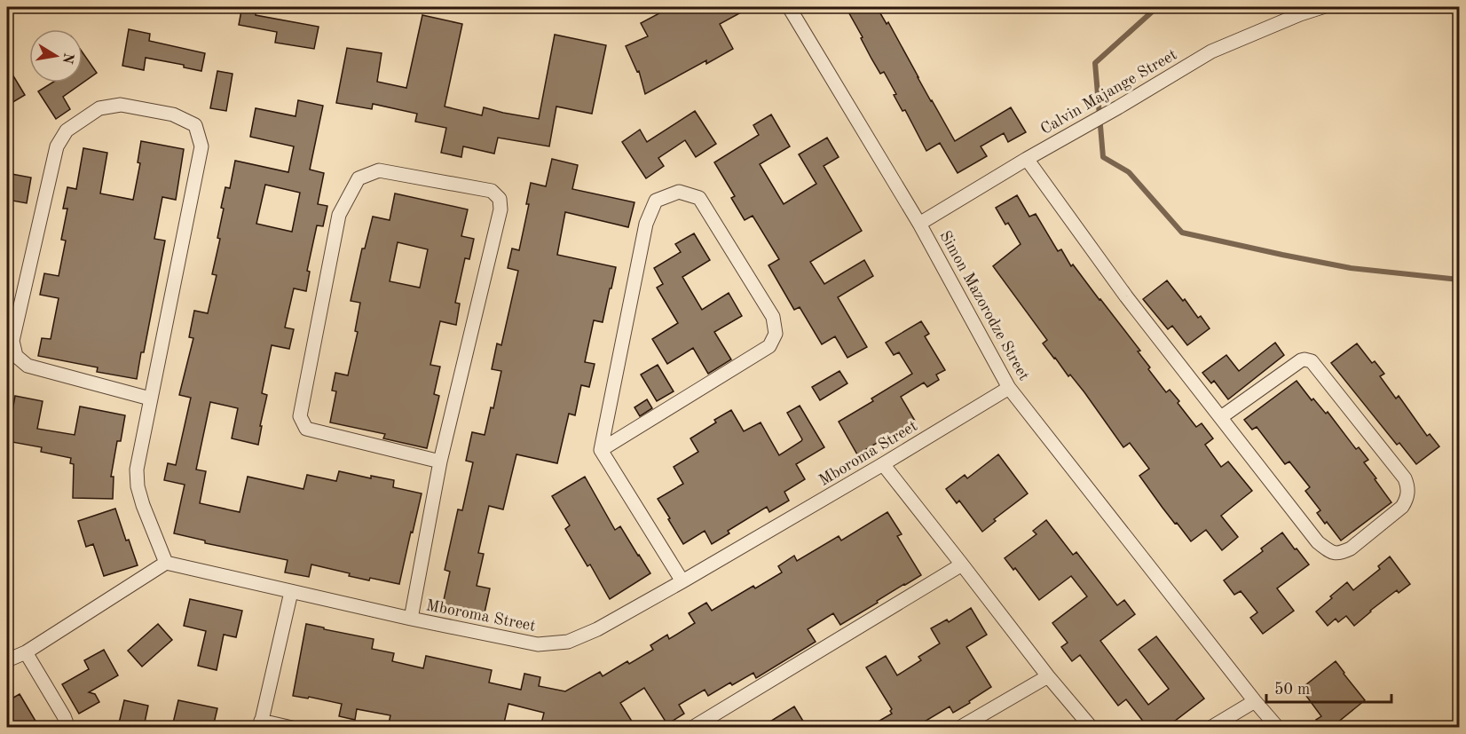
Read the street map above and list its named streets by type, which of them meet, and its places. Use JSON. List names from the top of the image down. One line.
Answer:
{"streets":{"street":["Calvin Majange Street","Simon Mazorodze Street","Mboroma Street"]},"crossings":[["Calvin Majange Street","Simon Mazorodze Street"],["Simon Mazorodze Street","Mboroma Street"]],"scale_bar":"50 m","north":"right"}
